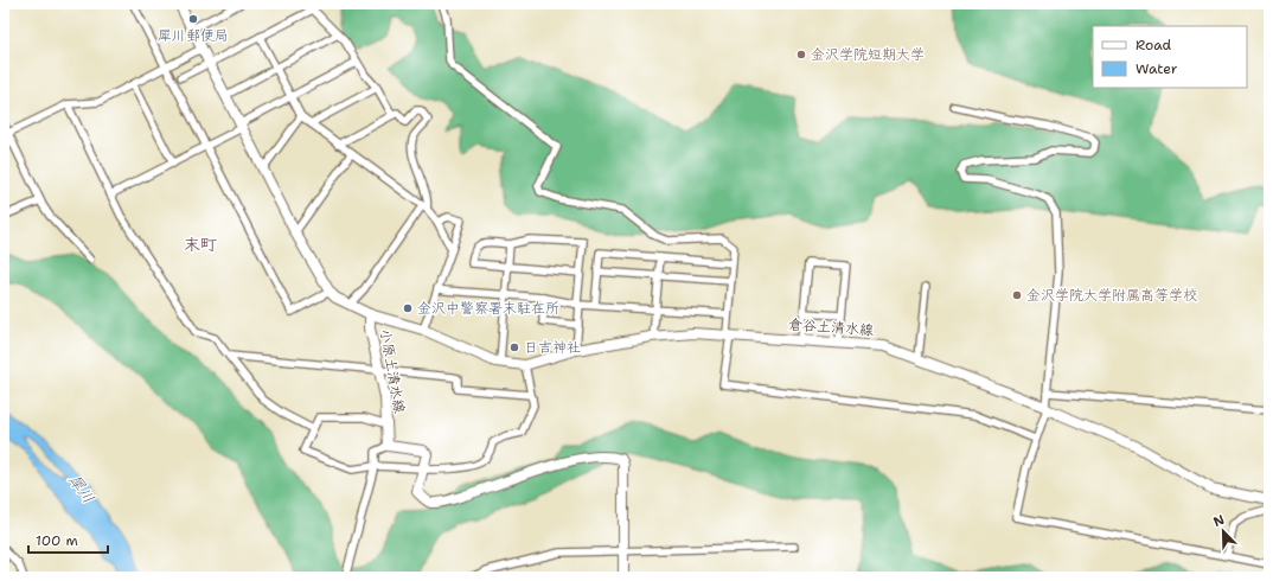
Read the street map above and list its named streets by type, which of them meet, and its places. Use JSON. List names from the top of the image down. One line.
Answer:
{"streets":{"main road":["倉谷土清水線","小原土清水線"]},"crossings":[["倉谷土清水線","小原土清水線"]],"districts":["末町"],"water":["犀川"],"places":["犀川郵便局","金沢学院短期大学","金沢学院大学附属高等学校","金沢中警察署末駐在所","日吉神社"],"legend":["Road","Water"],"scale_bar":"100 m","north":"top left"}
